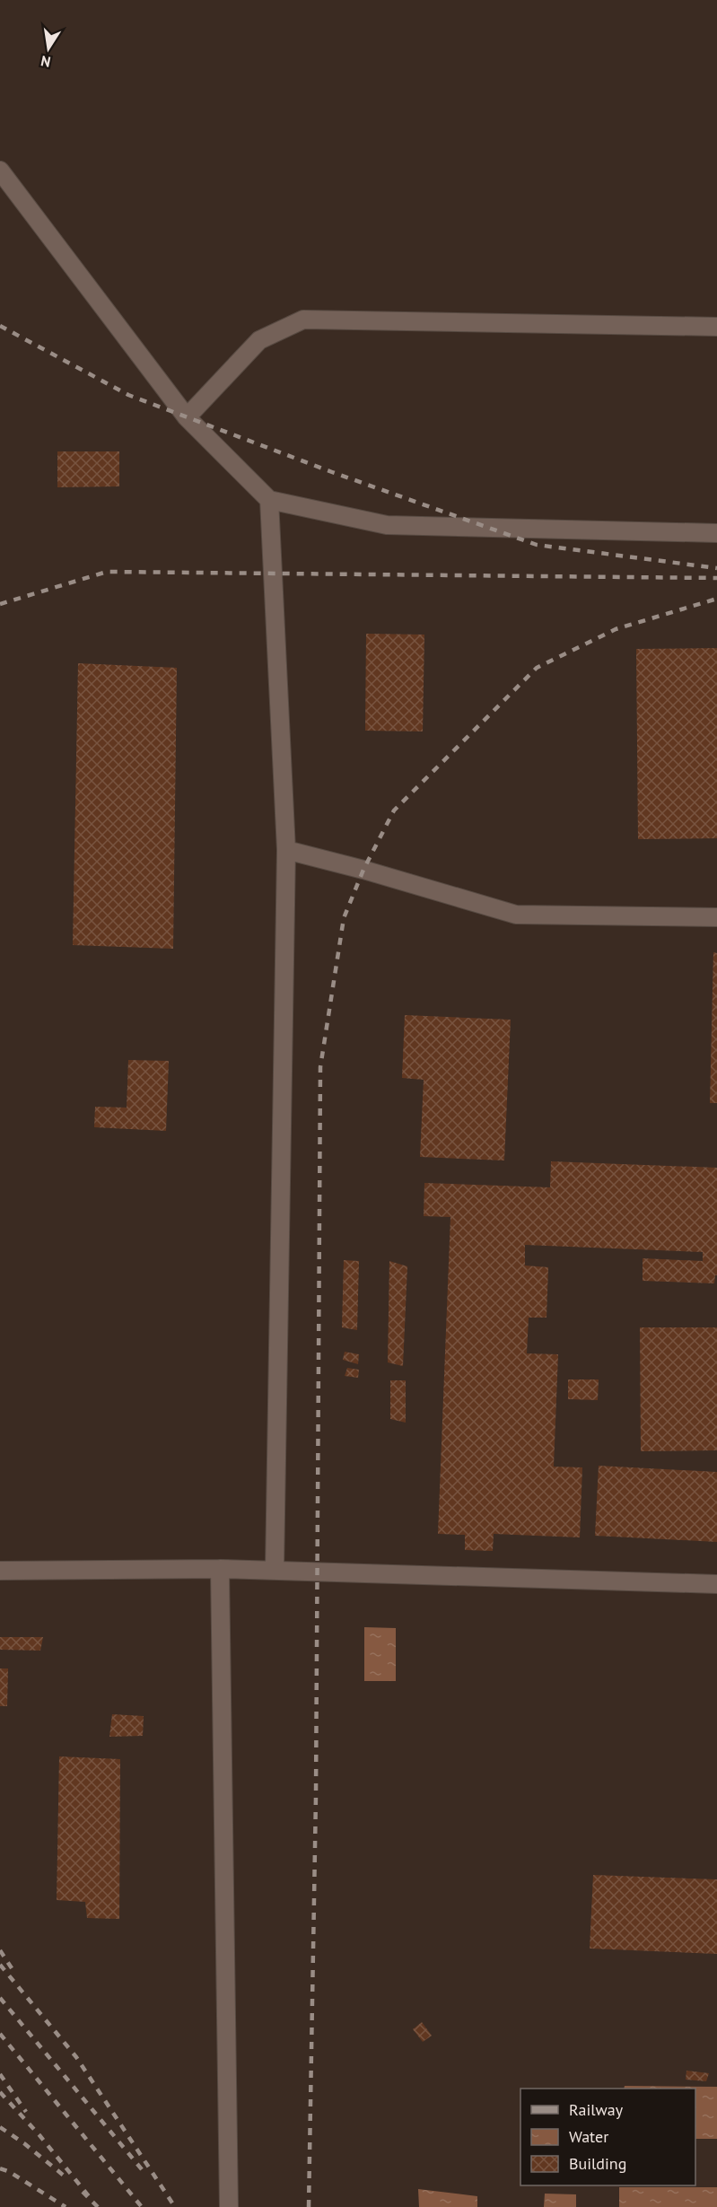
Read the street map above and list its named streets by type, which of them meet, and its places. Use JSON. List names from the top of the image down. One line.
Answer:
{"legend":["Railway","Water","Building"],"north":"bottom"}
